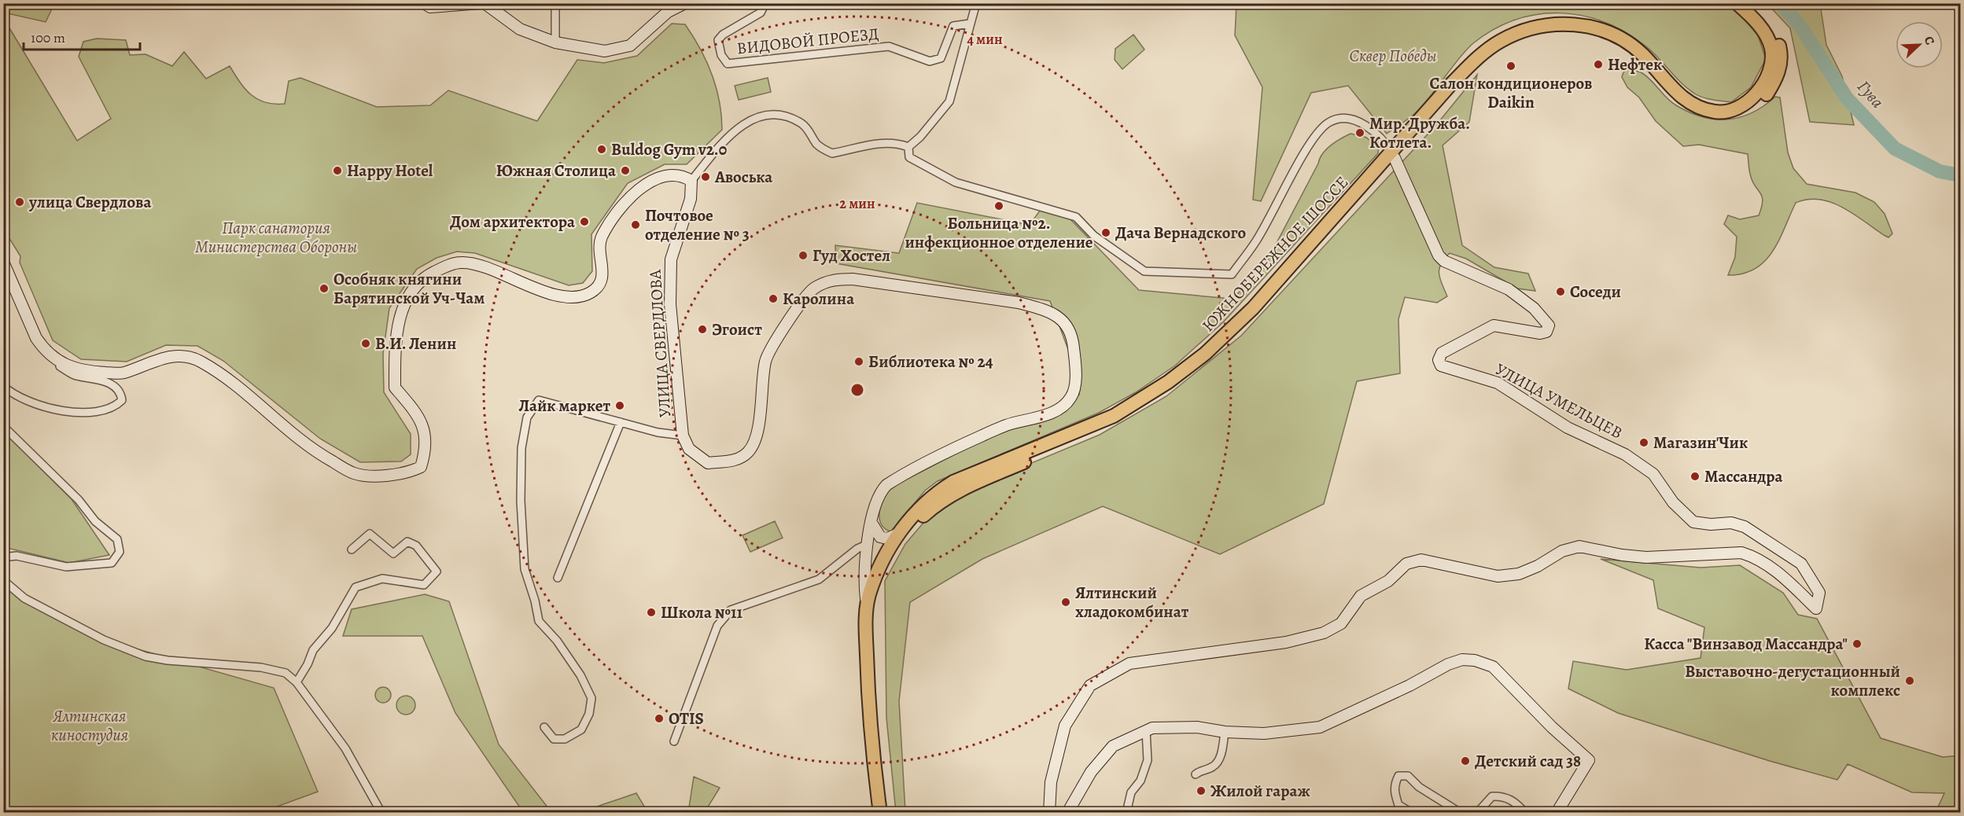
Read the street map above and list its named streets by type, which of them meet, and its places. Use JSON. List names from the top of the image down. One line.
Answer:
{"streets":{"highway":["ЮЖНОБЕРЕЖНОЕ ШОССЕ"],"main road":["УЛИЦА СВЕРДЛОВА","УЛИЦА УМЕЛЬЦЕВ"],"street":["ВИДОВОЙ ПРОЕЗД"]},"crossings":[["ЮЖНОБЕРЕЖНОЕ ШОССЕ","УЛИЦА СВЕРДЛОВА"],["ЮЖНОБЕРЕЖНОЕ ШОССЕ","УЛИЦА УМЕЛЬЦЕВ"]],"water":["Гува"],"parks":["Сквер Победы","Парк санатория Министерства Обороны","Ялтинская киностудия"],"places":["Нефтек","Салон кондиционеров Daikin","Мир. Дружба. Котлета.","Buldog Gym v2.0","Happy Hotel","Южная Столица","Авоська","улица Свердлова","Больница №2. инфекционное отделение","Дом архитектора","Почтовое отделение № 3","Дача Вернадского","Гуд Хостел","Особняк княгини Барятинской Уч-Чам","Соседи","Каролина","Эгоист","В.И. Ленин","Библиотека № 24","Лайк маркет","Магазин'Чик","Массандра","Ялтинский хладокомбинат","Школа №11","Касса \"Винзавод Массандра\"","Выставочно-дегустационный комплекс","OTIS","Детский сад 38","Жилой гараж"],"scale_bar":"100 m","north":"top right","rings":["4 мин","2 мин"]}
